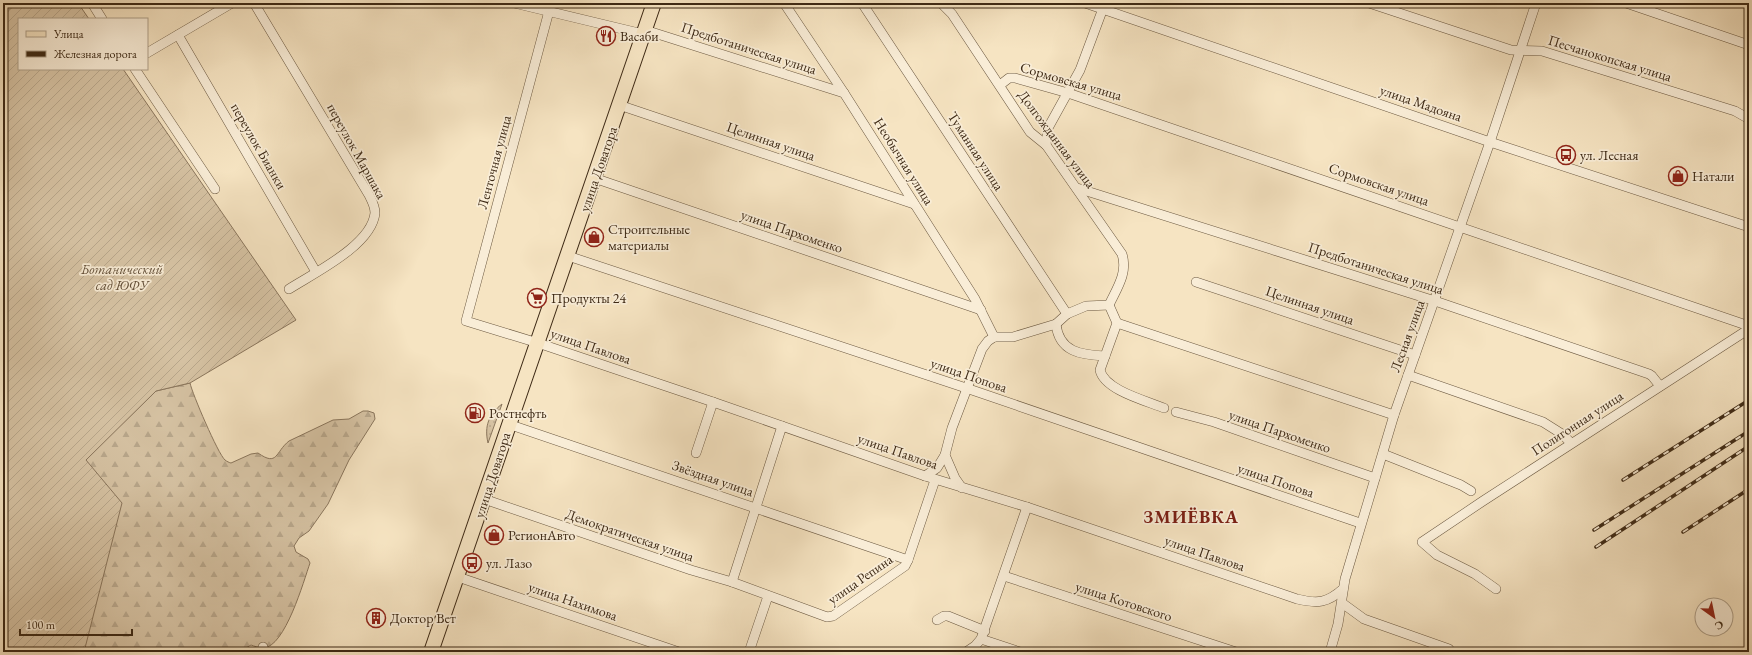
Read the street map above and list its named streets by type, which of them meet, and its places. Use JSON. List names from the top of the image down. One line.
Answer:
{"streets":{"main road":["улица Доватора"],"street":["Предботаническая улица","Песчанокопская улица","Сормовская улица","улица Мадояна","Долгожданная улица","Целинная улица","переулок Бианки","переулок Маршака","Туманная улица","Необычная улица","Ленточная улица","улица Пархоменко","Лесная улица","улица Павлова","улица Попова","Полигонная улица","Звёздная улица","Демократическая улица","улица Репина","улица Нахимова","улица Котовского"]},"crossings":[["Предботаническая улица","Долгожданная улица"],["Предботаническая улица","Необычная улица"],["Предботаническая улица","Ленточная улица"],["Предботаническая улица","улица Доватора"],["Предботаническая улица","Лесная улица"],["Предботаническая улица","Полигонная улица"],["Песчанокопская улица","Лесная улица"],["Сормовская улица","Долгожданная улица"],["Сормовская улица","Лесная улица"],["улица Мадояна","Лесная улица"],["Долгожданная улица","Туманная улица"],["Целинная улица","Необычная улица"],["Целинная улица","улица Доватора"],["Целинная улица","Лесная улица"],["переулок Бианки","переулок Маршака"],["Необычная улица","улица Пархоменко"],["Ленточная улица","улица Павлова"],["улица Доватора","улица Пархоменко"],["улица Доватора","улица Павлова"],["улица Доватора","улица Попова"],["улица Доватора","Звёздная улица"],["улица Доватора","Демократическая улица"],["улица Доватора","улица Нахимова"],["улица Пархоменко","Лесная улица"],["Лесная улица","улица Павлова"],["Лесная улица","улица Попова"],["улица Павлова","улица Репина"],["Звёздная улица","улица Репина"],["Демократическая улица","улица Репина"]],"districts":["ЗМИЁВКА"],"parks":["Ботанический сад ЮФУ"],"places":{"restaurant":["Васаби"],"bus stop":["ул. Лесная","ул. Лазо"],"shop":["Натали","Строительные материалы","РегионАвто"],"supermarket":["Продукты 24"],"fuel station":["Ростнефть"],"building":["Доктор Вет"]},"legend":["Улица","Железная дорога"],"scale_bar":"100 m","north":"bottom right"}
